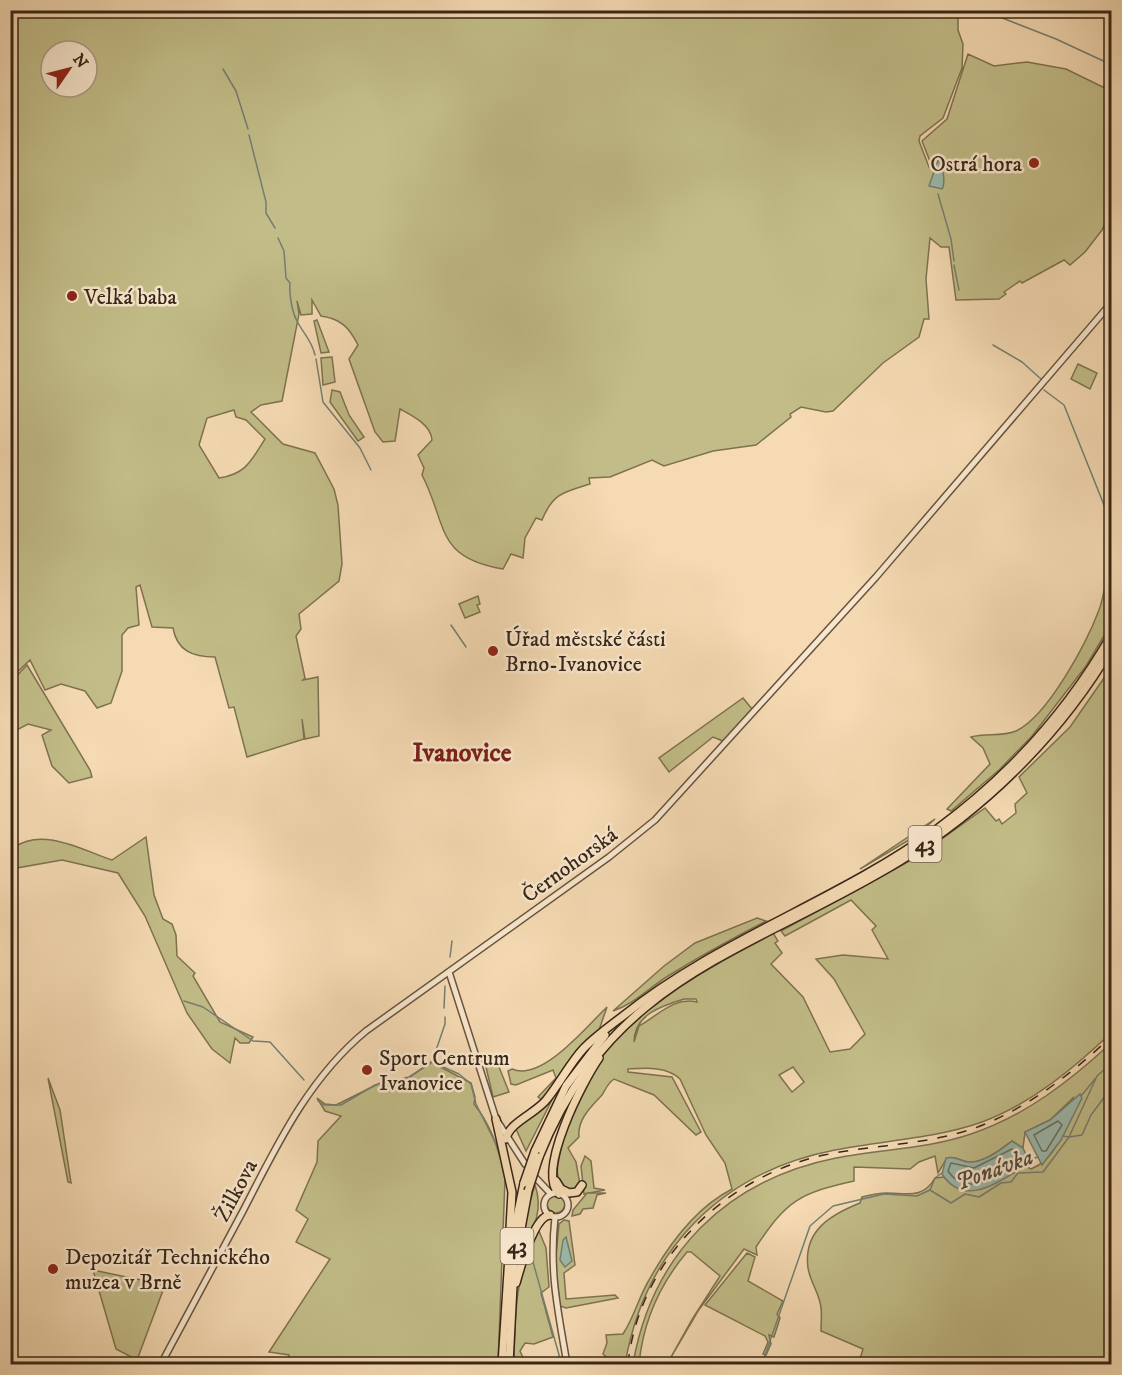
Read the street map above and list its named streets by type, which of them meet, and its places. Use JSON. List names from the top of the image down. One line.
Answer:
{"streets":{"highway":["43"],"street":["Černohorská","Žilkova"]},"crossings":[["Černohorská","Žilkova"]],"districts":["Ivanovice"],"water":["Ponávka"],"places":["Ostrá hora","Velká baba","Úřad městské části Brno-Ivanovice","Sport Centrum Ivanovice","Depozitář Technického muzea v Brně"],"north":"top right"}
